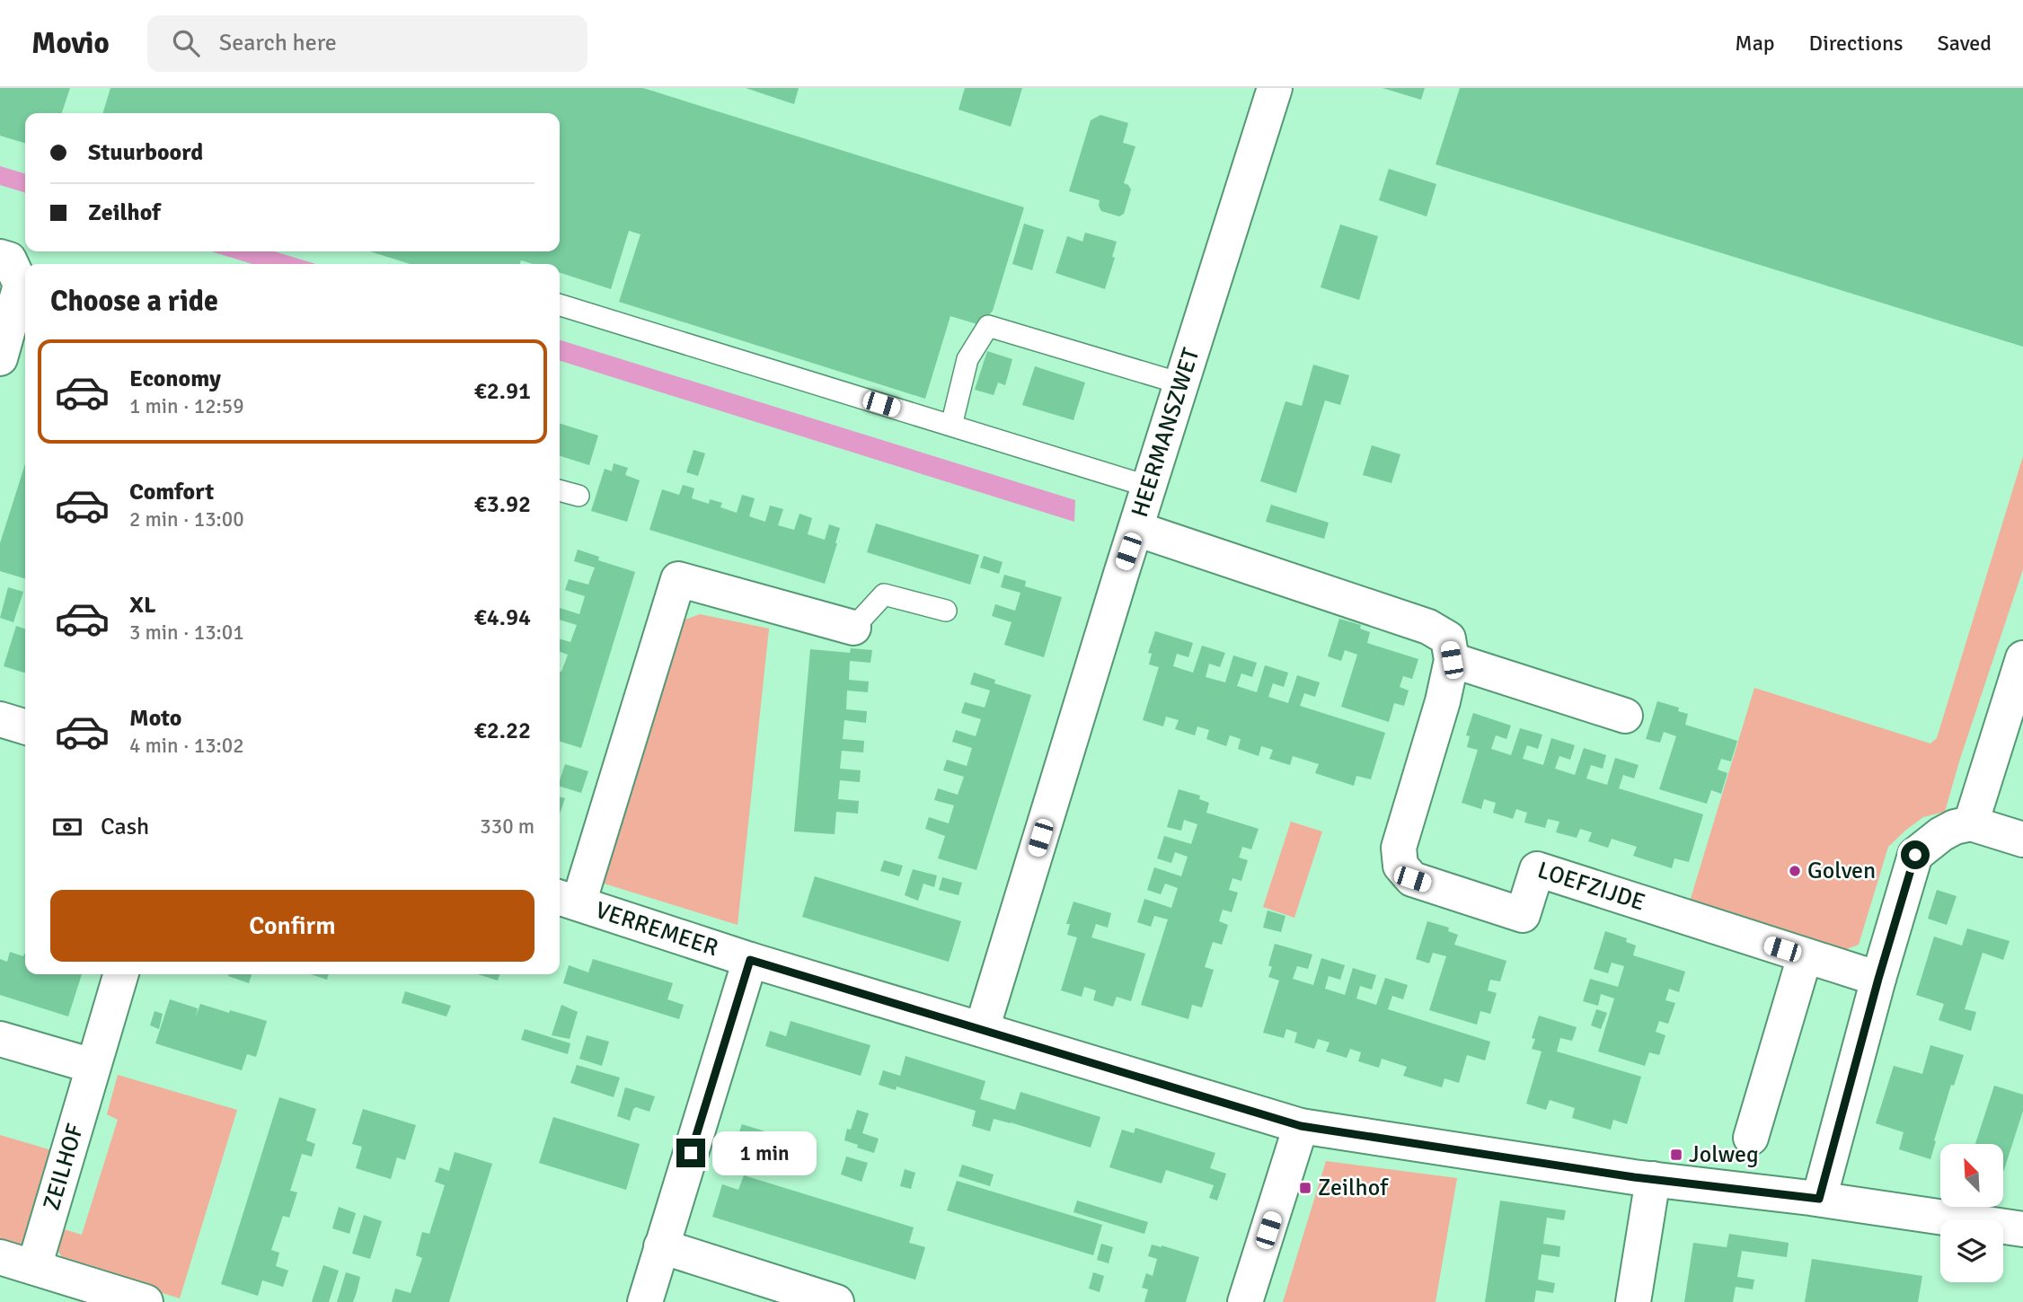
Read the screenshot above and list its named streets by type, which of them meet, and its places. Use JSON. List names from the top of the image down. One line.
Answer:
{"streets":{"street":["HEERMANSZWET","LOEFZIJDE","VERREMEER","ZEILHOF"]},"crossings":[["HEERMANSZWET","VERREMEER"]],"places":{"other":["Golven"],"transit":["Jolweg","Zeilhof"]},"north":"top left","page":{"header":"Movio","search":"Search here","nav":["Map","Directions","Saved"],"banner":["Stuurboord","Zeilhof"],"heading":"Choose a ride","list":[{"name":"Economy","note":"1 min · 12:59","value":"€2.91"},{"name":"Comfort","note":"2 min · 13:00","value":"€3.92"},{"name":"XL","note":"3 min · 13:01","value":"€4.94"},{"name":"Moto","note":"4 min · 13:02","value":"€2.22"}],"pay":["Cash","330 m"],"buttons":"Confirm","bubble":"1 min"}}
